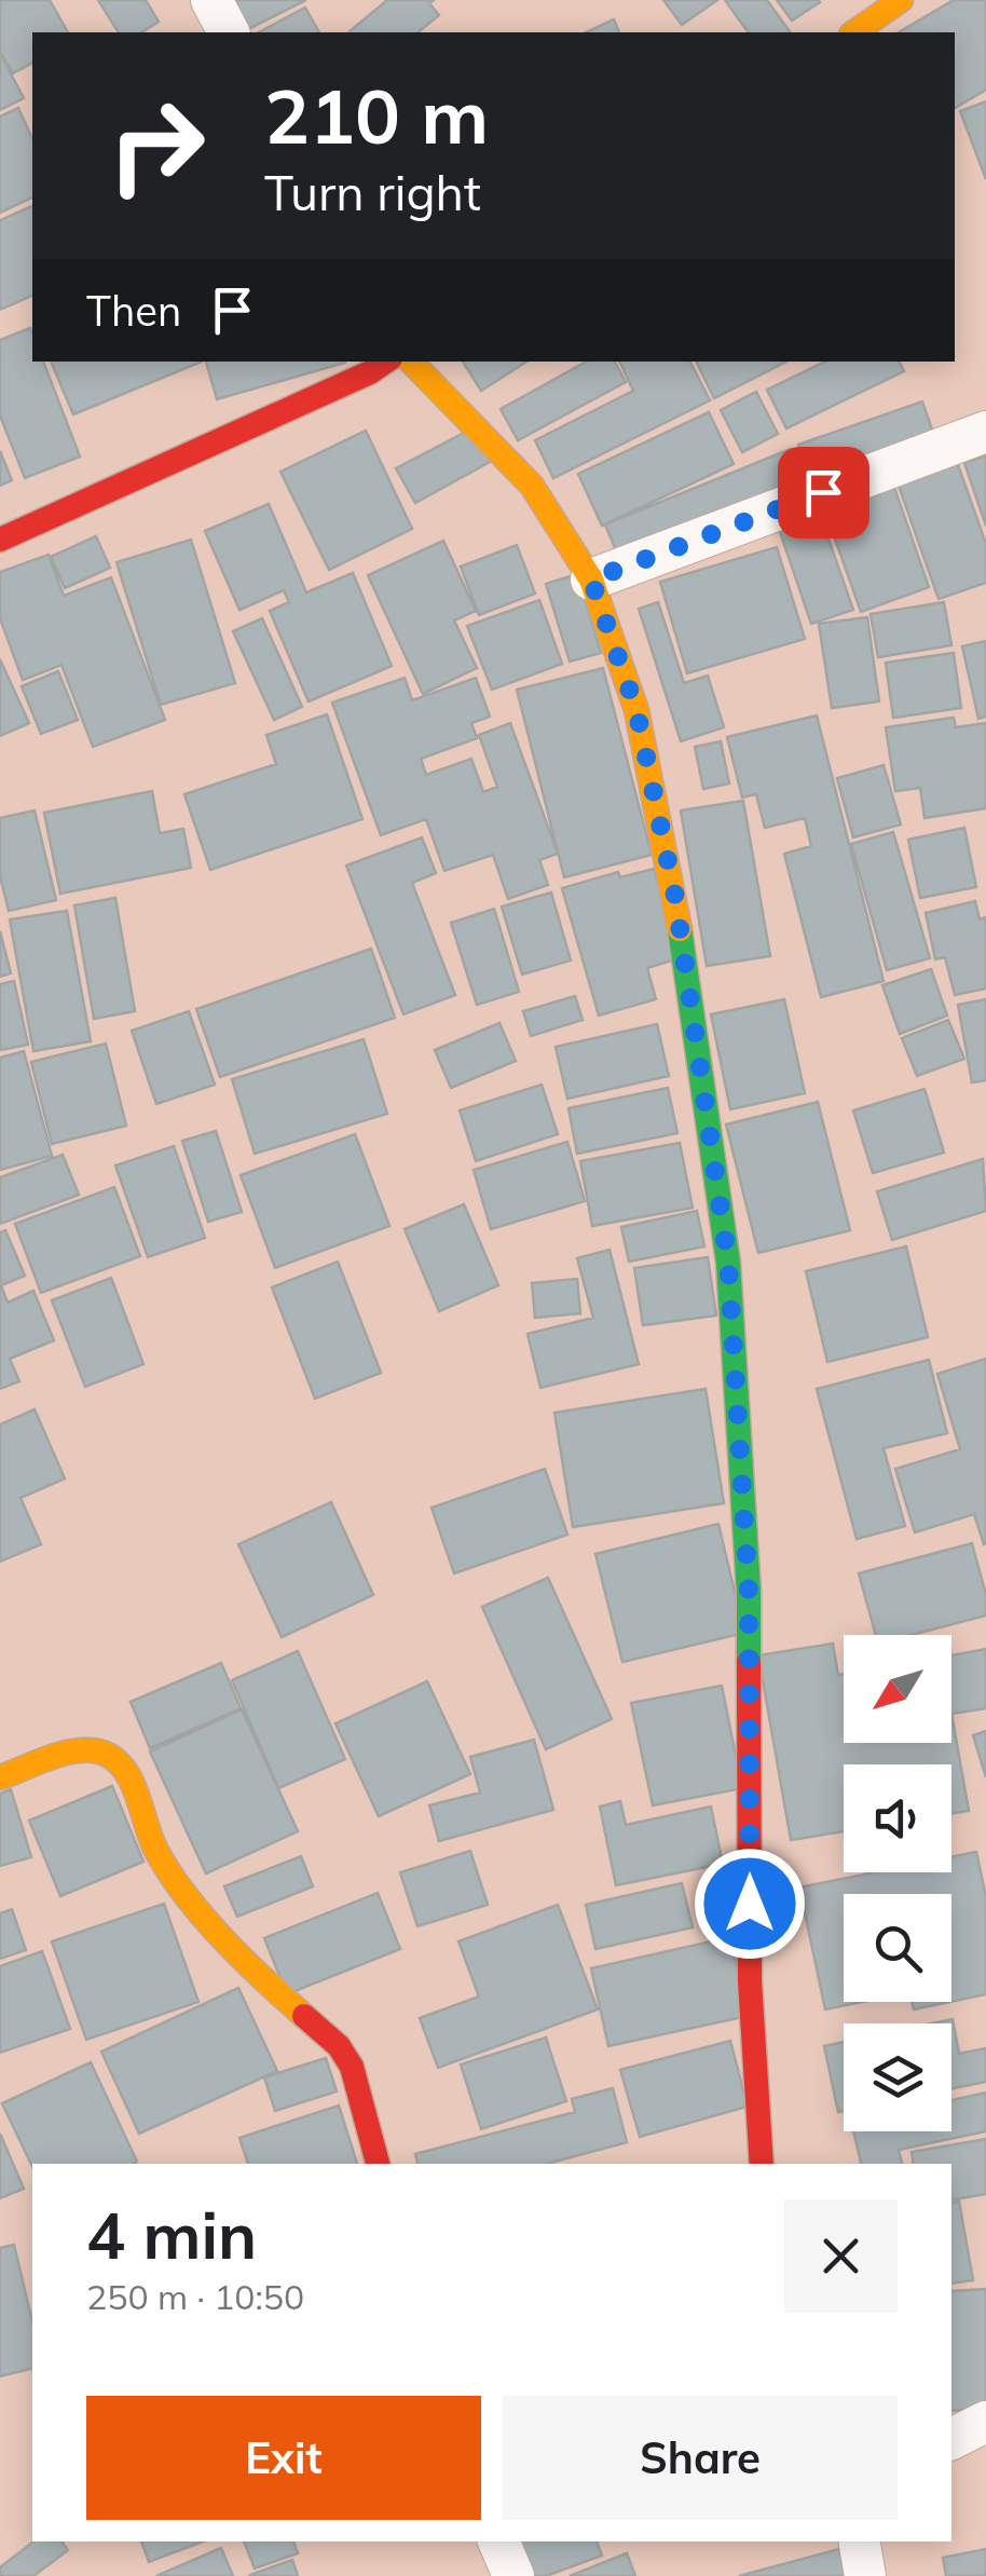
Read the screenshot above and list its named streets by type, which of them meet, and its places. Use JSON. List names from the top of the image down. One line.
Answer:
{"north":"bottom left","page":{"turn":["210 m","Turn right"],"then":"Then","heading":["4 min","250 m · 10:50"],"buttons":["Exit","Share"]}}
